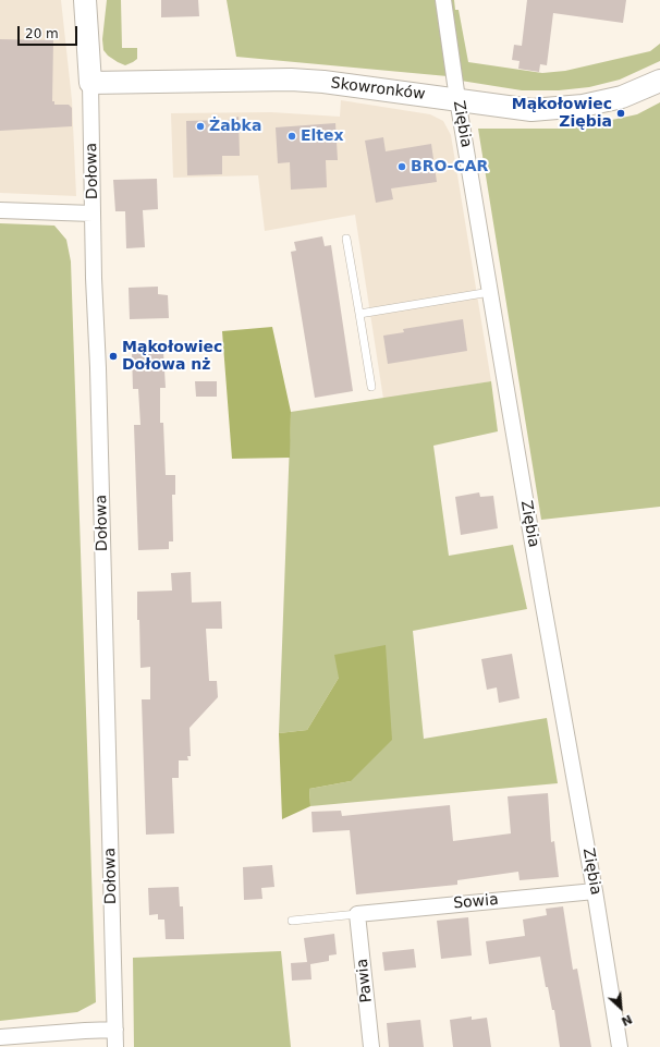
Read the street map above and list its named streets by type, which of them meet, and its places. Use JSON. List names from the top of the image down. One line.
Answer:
{"streets":{"street":["Skowronków","Ziębia","Dołowa","Sowia","Pawia"]},"crossings":[["Skowronków","Ziębia"],["Skowronków","Dołowa"],["Ziębia","Sowia"],["Sowia","Pawia"]],"places":["Mąkołowiec Ziębia","Żabka","Eltex","BRO-CAR","Mąkołowiec Dołowa nż"],"scale_bar":"20 m","north":"bottom right"}
